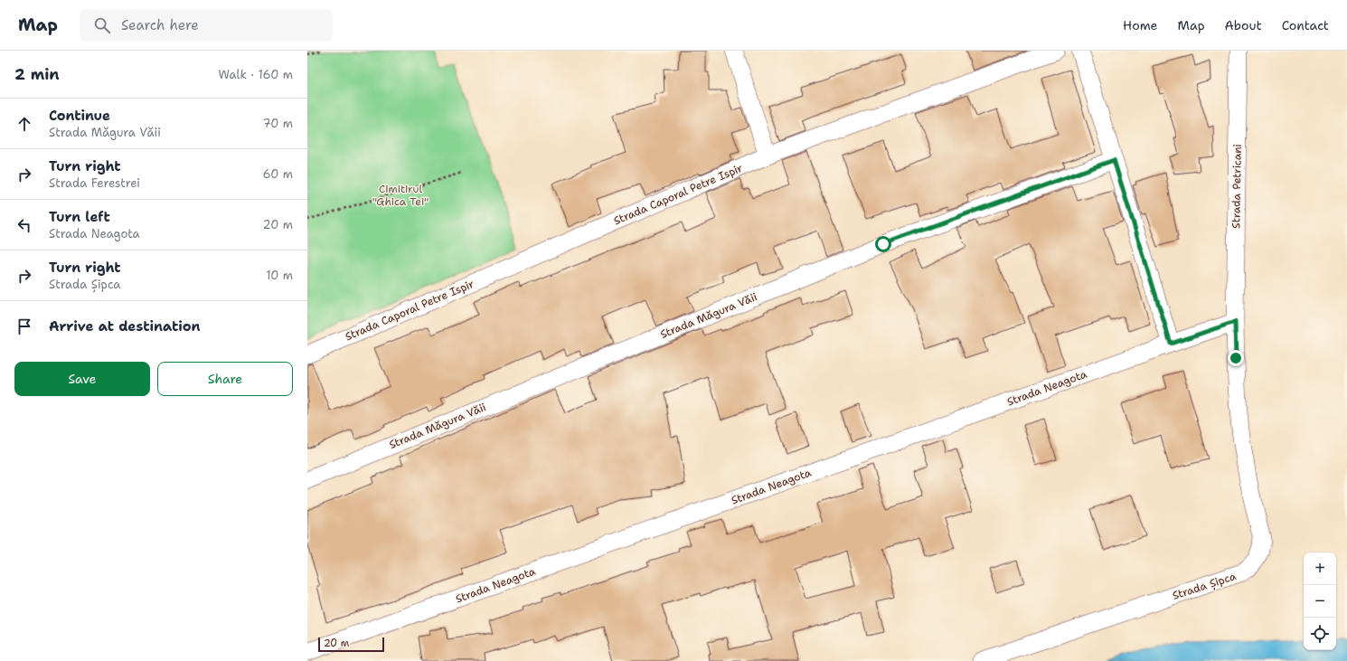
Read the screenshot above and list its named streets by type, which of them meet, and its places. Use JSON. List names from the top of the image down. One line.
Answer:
{"streets":{"street":["Strada Petricani","Strada Caporal Petre Ispir","Strada Măgura Văii","Strada Neagota","Strada Șipca"]},"crossings":[["Strada Petricani","Strada Neagota"],["Strada Petricani","Strada Șipca"],["Strada Neagota","Strada Șipca"]],"parks":["Cimitirul \"Ghica Tei\""],"scale_bar":"20 m","page":{"header":"Map","search":"Search here","nav":["Home","Map","About","Contact"],"heading":["2 min","Walk · 160 m"],"list":[["Continue","Strada Măgura Văii","70 m"],["Turn right","Strada Ferestrei","60 m"],["Turn left","Strada Neagota","20 m"],["Turn right","Strada Șipca","10 m"],"Arrive at destination"],"buttons":["Save","Share"],"map_buttons":["+","−"],"scale":"20 m"}}
